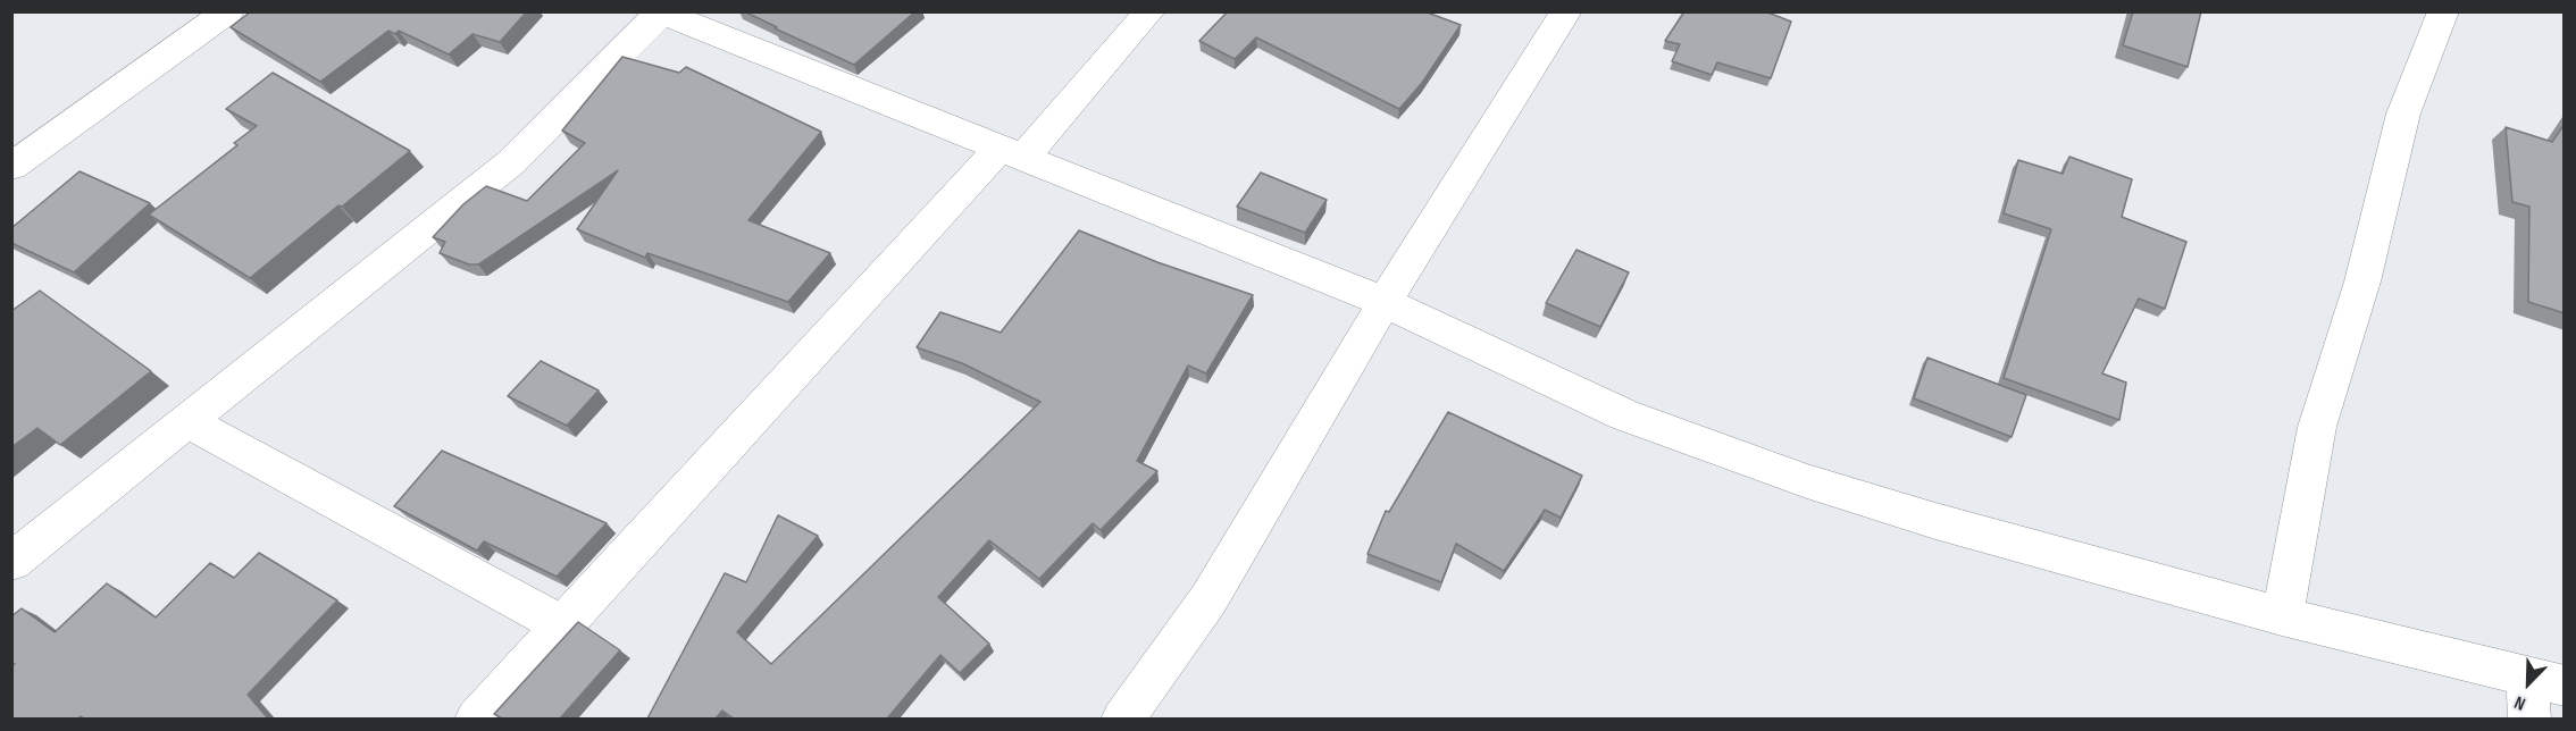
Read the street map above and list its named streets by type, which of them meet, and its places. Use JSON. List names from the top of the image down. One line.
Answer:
{"north":"bottom left"}
